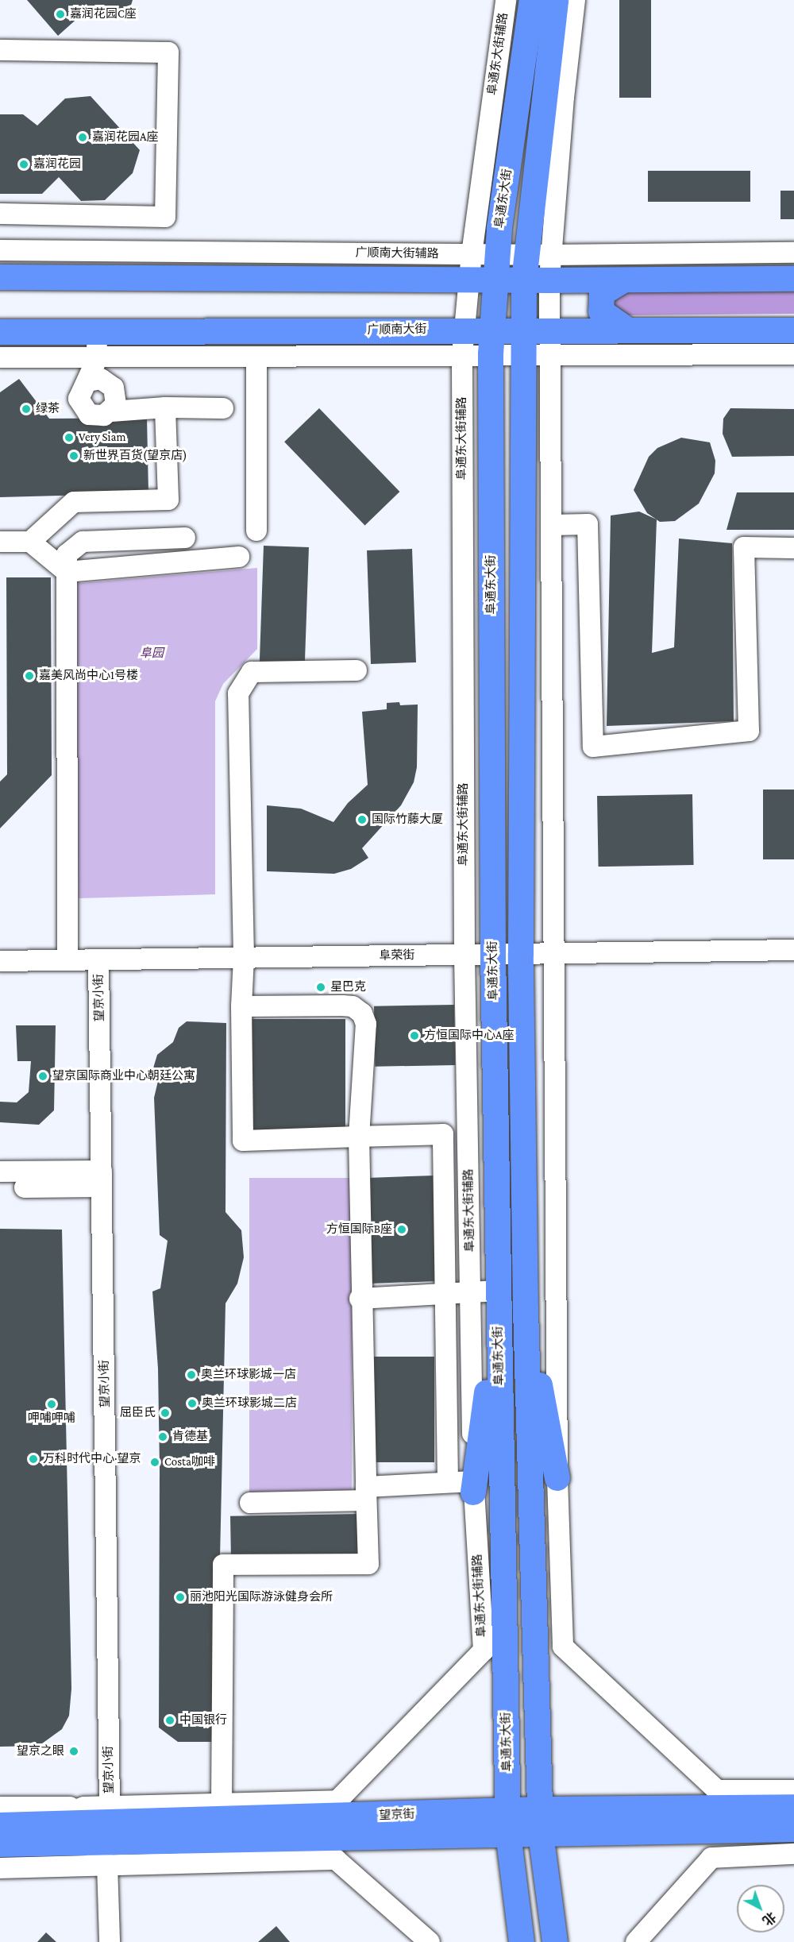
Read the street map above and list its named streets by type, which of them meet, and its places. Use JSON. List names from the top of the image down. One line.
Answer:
{"streets":{"main road":["阜通东大街","广顺南大街","望京街"],"street":["阜通东大街辅路","广顺南大街辅路","阜荣街","望京小街"]},"crossings":[["阜通东大街辅路","广顺南大街辅路"],["阜通东大街辅路","广顺南大街"],["阜通东大街辅路","阜荣街"],["阜通东大街","广顺南大街辅路"],["阜通东大街","广顺南大街"],["阜通东大街","阜荣街"],["阜通东大街","望京街"],["阜荣街","望京小街"]],"parks":["阜园"],"places":["嘉润花园C座","嘉润花园A座","嘉润花园","绿茶","Very Siam","新世界百货(望京店)","嘉美风尚中心1号楼","国际竹藤大厦","星巴克","方恒国际中心A座","望京国际商业中心朝廷公寓","方恒国际B座","奥兰环球影城一店","奥兰环球影城二店","呷哺呷哺","屈臣氏","肯德基","万科时代中心·望京","Costa咖啡","丽池阳光国际游泳健身会所","中国银行","望京之眼"],"north":"bottom right"}
